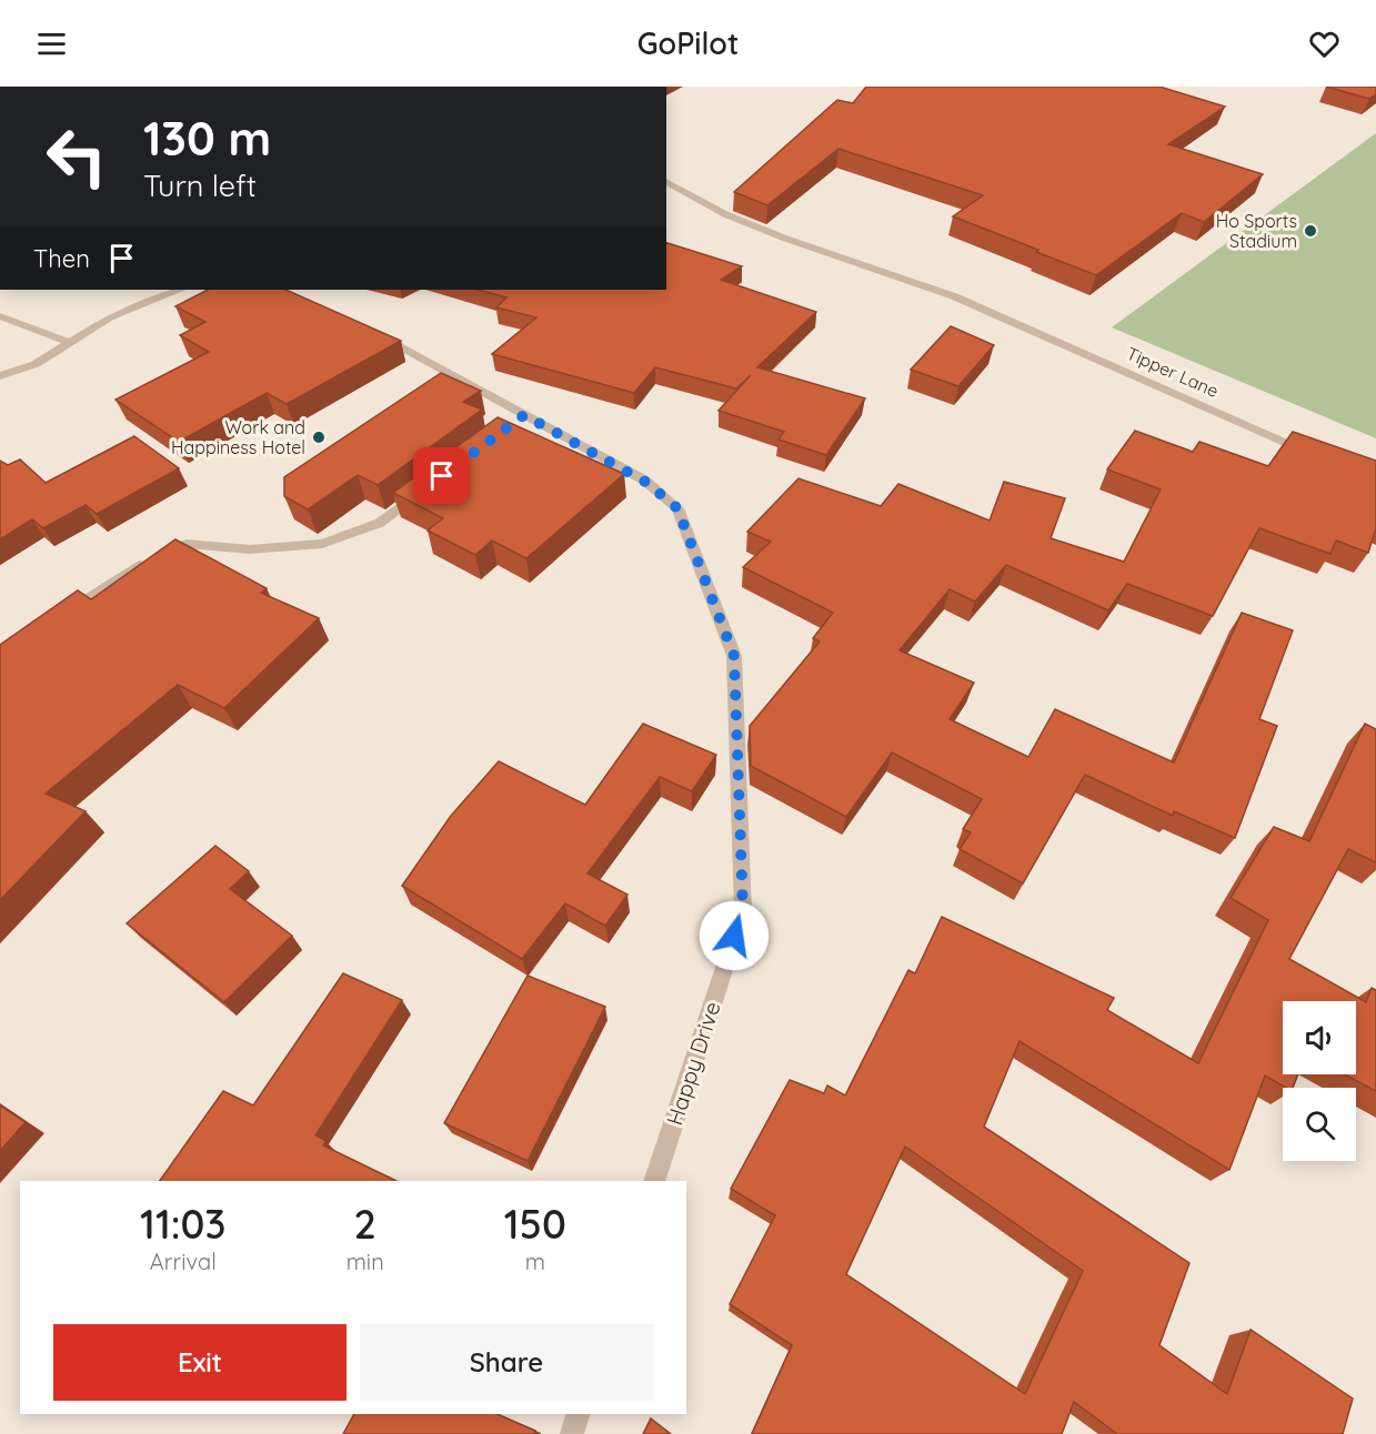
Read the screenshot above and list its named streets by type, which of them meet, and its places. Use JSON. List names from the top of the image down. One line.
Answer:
{"streets":{"street":["Tipper Lane","Happy Drive"]},"places":["Ho Sports Stadium","Work and Happiness Hotel"],"page":{"header":"GoPilot","turn":["130 m","Turn left"],"then":"Then","eta":["11:03","Arrival","2","min","150","m"],"buttons":["Exit","Share"]}}
